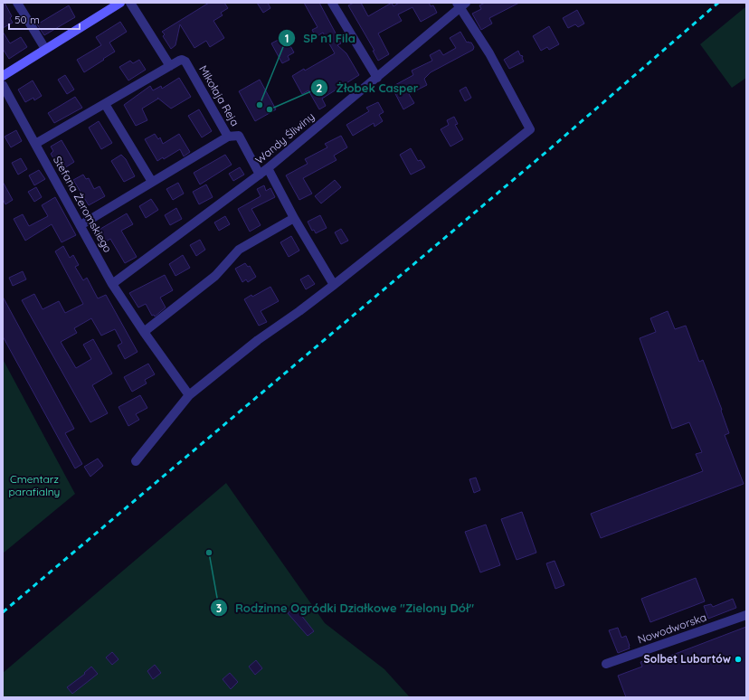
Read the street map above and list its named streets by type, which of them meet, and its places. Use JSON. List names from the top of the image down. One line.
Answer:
{"streets":{"street":["Mikołaja Reja","Wandy Śliwiny","Stefana Żeromskiego","Nowodworska"]},"crossings":[["Mikołaja Reja","Stefana Żeromskiego"],["Wandy Śliwiny","Stefana Żeromskiego"]],"parks":["Cmentarz parafialny"],"places":["SP n1 Fila","Żłobek Casper","Rodzinne Ogródki Działkowe \"Zielony Dół\"","Solbet Lubartów"],"scale_bar":"50 m"}
